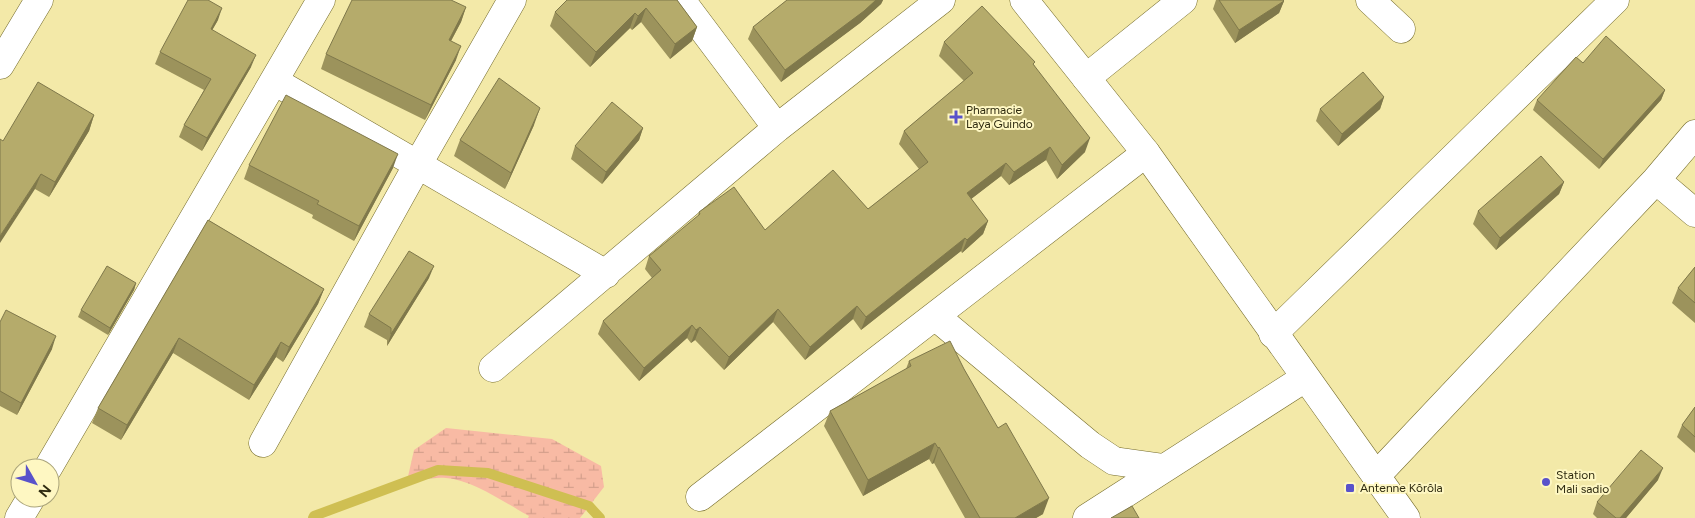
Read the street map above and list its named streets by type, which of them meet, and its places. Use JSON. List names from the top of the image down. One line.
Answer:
{"places":{"health":["Pharmacie Laya Guindo"],"other":["Station Mali sadio"],"transit":["Antenne Kôrôla"]},"north":"bottom right"}
